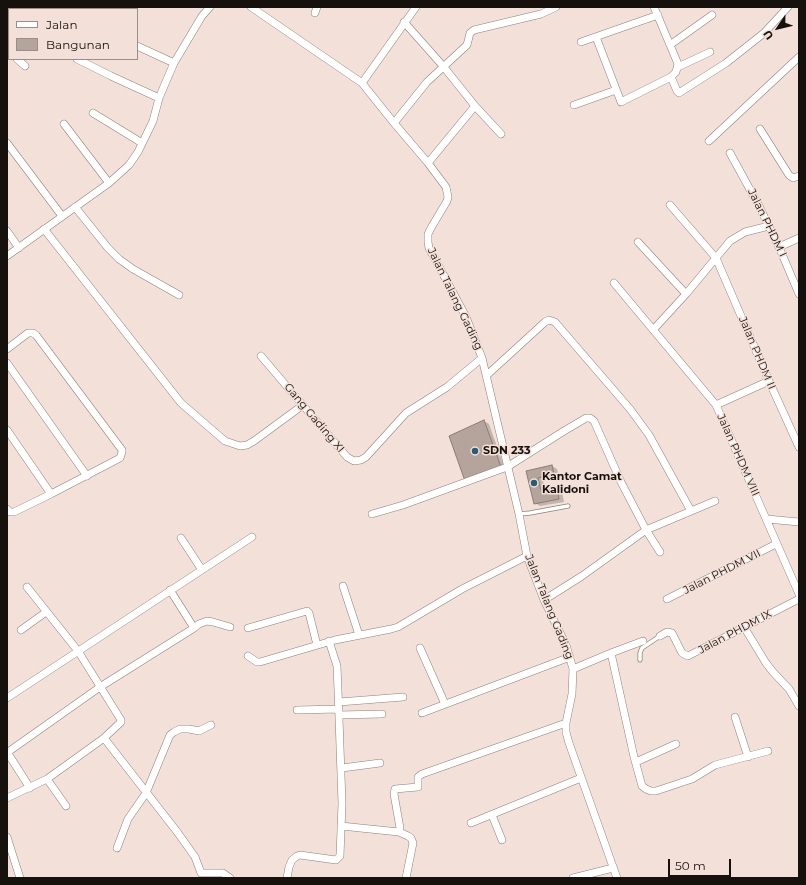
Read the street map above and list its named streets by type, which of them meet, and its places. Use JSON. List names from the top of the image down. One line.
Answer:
{"streets":{"street":["Jalan PHDM I","Jalan Talang Gading","Jalan PHDM II","Gang Gading XI","Jalan PHDM VIII","Jalan PHDM VII","Jalan PHDM IX"]},"crossings":[["Jalan Talang Gading","Gang Gading XI"],["Jalan PHDM VIII","Jalan PHDM VII"]],"places":["SDN 233","Kantor Camat Kalidoni"],"legend":["Jalan","Bangunan"],"scale_bar":"50 m","north":"bottom left"}
